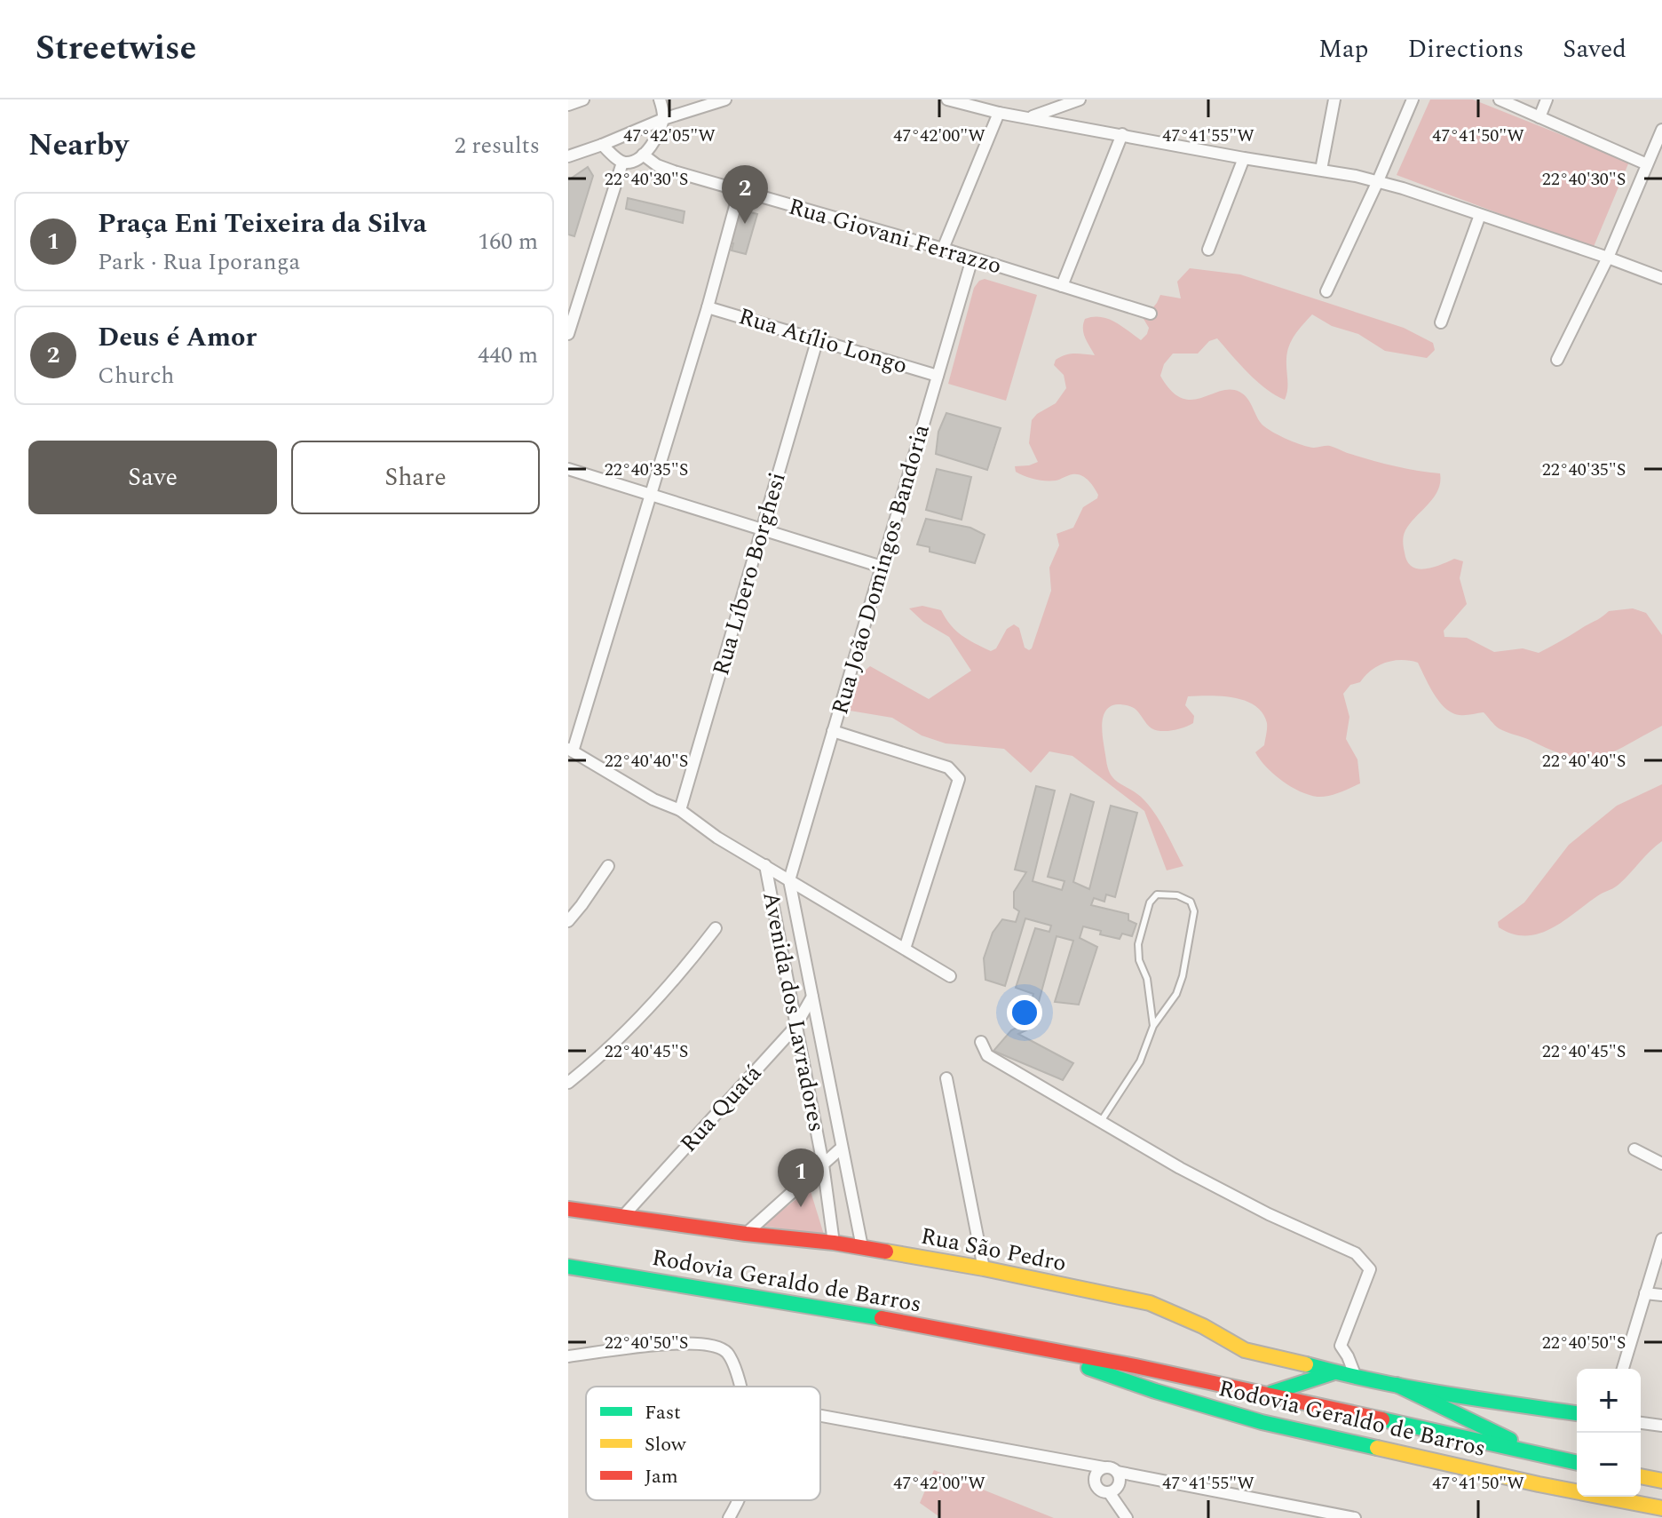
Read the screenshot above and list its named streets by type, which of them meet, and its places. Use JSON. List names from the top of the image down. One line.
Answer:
{"streets":{"main road":["Rua São Pedro","Rodovia Geraldo de Barros"],"street":["Rua Giovani Ferrazzo","Rua Atílio Longo","Rua João Domingos Bandoria","Rua Líbero Borghesi","Avenida dos Lavradores","Rua Quatá"]},"crossings":[["Rua Giovani Ferrazzo","Rua João Domingos Bandoria"],["Rua Atílio Longo","Rua João Domingos Bandoria"],["Rua Atílio Longo","Rua Líbero Borghesi"],["Rua João Domingos Bandoria","Avenida dos Lavradores"],["Avenida dos Lavradores","Rua Quatá"],["Avenida dos Lavradores","Rua São Pedro"],["Rua Quatá","Rua São Pedro"]],"legend":["Fast","Slow","Jam"],"page":{"header":"Streetwise","nav":["Map","Directions","Saved"],"heading":["Nearby","2 results"],"pins":["2","1"],"list":[{"mark":"1","name":"Praça Eni Teixeira da Silva","note":"Park · Rua Iporanga","value":"160 m"},{"mark":"2","name":"Deus é Amor","note":"Church","value":"440 m"}],"buttons":["Save","Share"],"map_buttons":["+","−"]},"coordinates":["47°42'05\"W","47°42'00\"W","47°41'55\"W","47°41'50\"W","22°40'30\"S","22°40'35\"S","22°40'40\"S","22°40'45\"S","22°40'50\"S"]}
